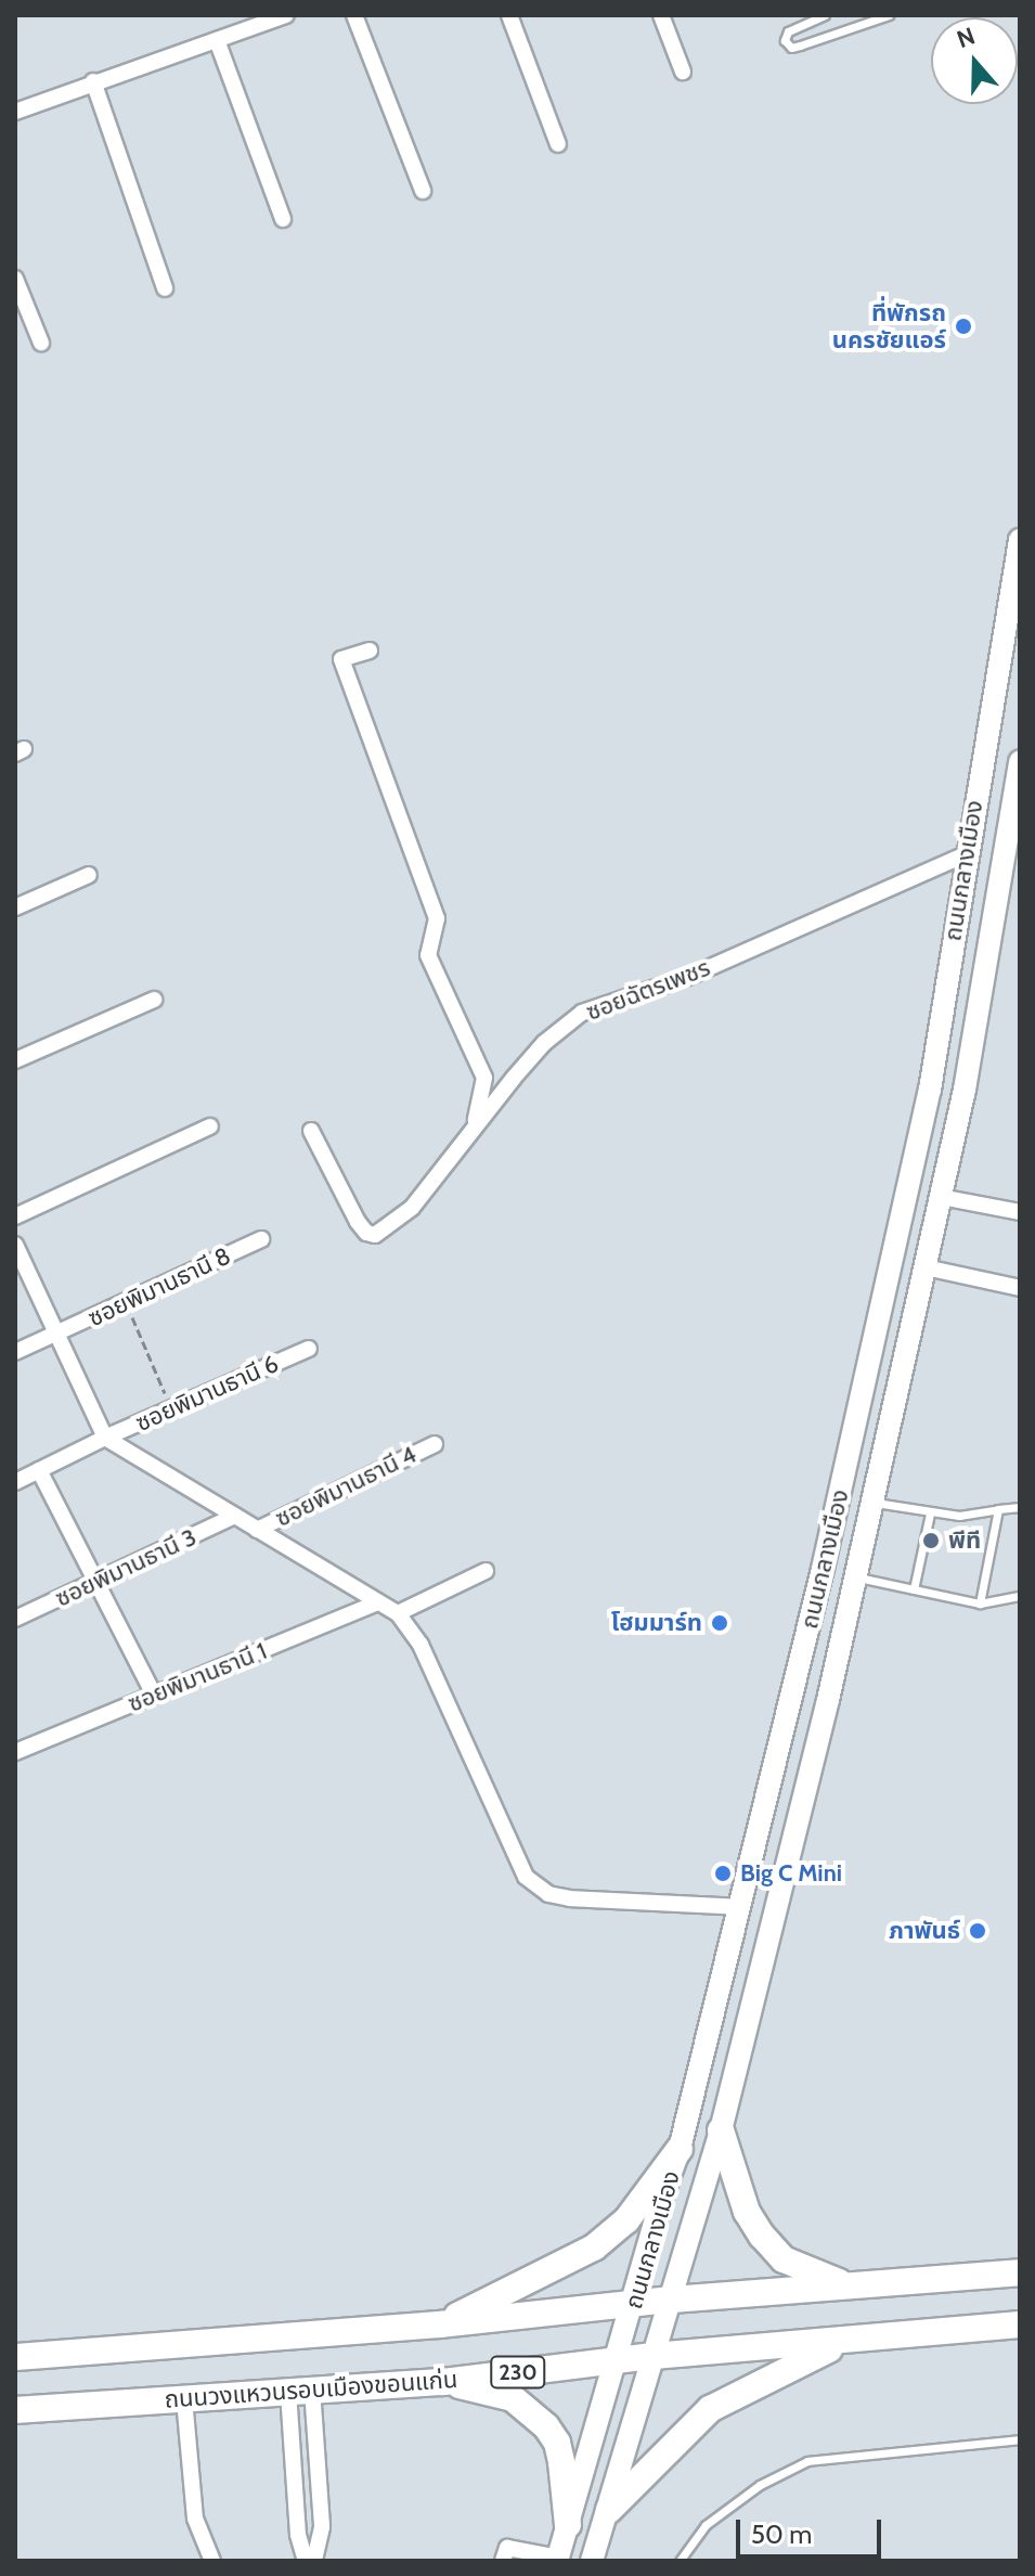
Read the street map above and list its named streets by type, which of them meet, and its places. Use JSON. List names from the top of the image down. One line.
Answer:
{"streets":{"highway":["230","ถนนวงแหวนรอบเมืองขอนแก่น"],"main road":["ถนนกลางเมือง"],"street":["ซอยฉัตรเพชร","ซอยพิมานธานี 8","ซอยพิมานธานี 6","ซอยพิมานธานี 4","ซอยพิมานธานี 3","ซอยพิมานธานี 1"]},"crossings":[["ถนนกลางเมือง","ซอยฉัตรเพชร"],["ถนนกลางเมือง","230"],["ถนนกลางเมือง","ถนนวงแหวนรอบเมืองขอนแก่น"]],"places":["ที่พักรถ นครชัยแอร์","พีที","โฮมมาร์ท","Big C Mini","ภาพันธ์"],"scale_bar":"50 m","north":"top"}
